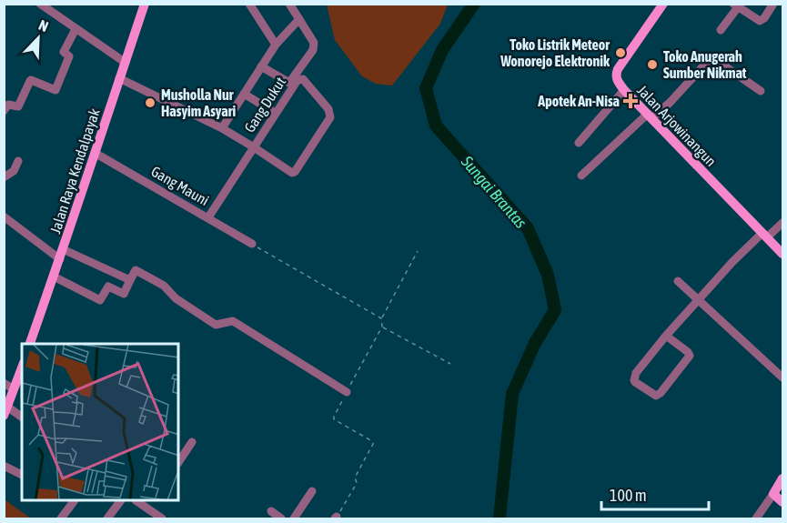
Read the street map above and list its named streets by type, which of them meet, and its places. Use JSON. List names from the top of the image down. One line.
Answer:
{"streets":{"main road":["Jalan Arjowinangun","Jalan Raya Kendalpayak"],"street":["Gang Dukut","Gang Mauni"]},"crossings":[["Jalan Raya Kendalpayak","Gang Mauni"]],"water":["Sungai Brantas"],"places":{"other":["Toko Listrik Meteor Wonorejo Elektronik","Toko Anugerah Sumber Nikmat","Musholla Nur Hasyim Asyari"],"health":["Apotek An-Nisa"]},"scale_bar":"100 m","north":"top right"}
